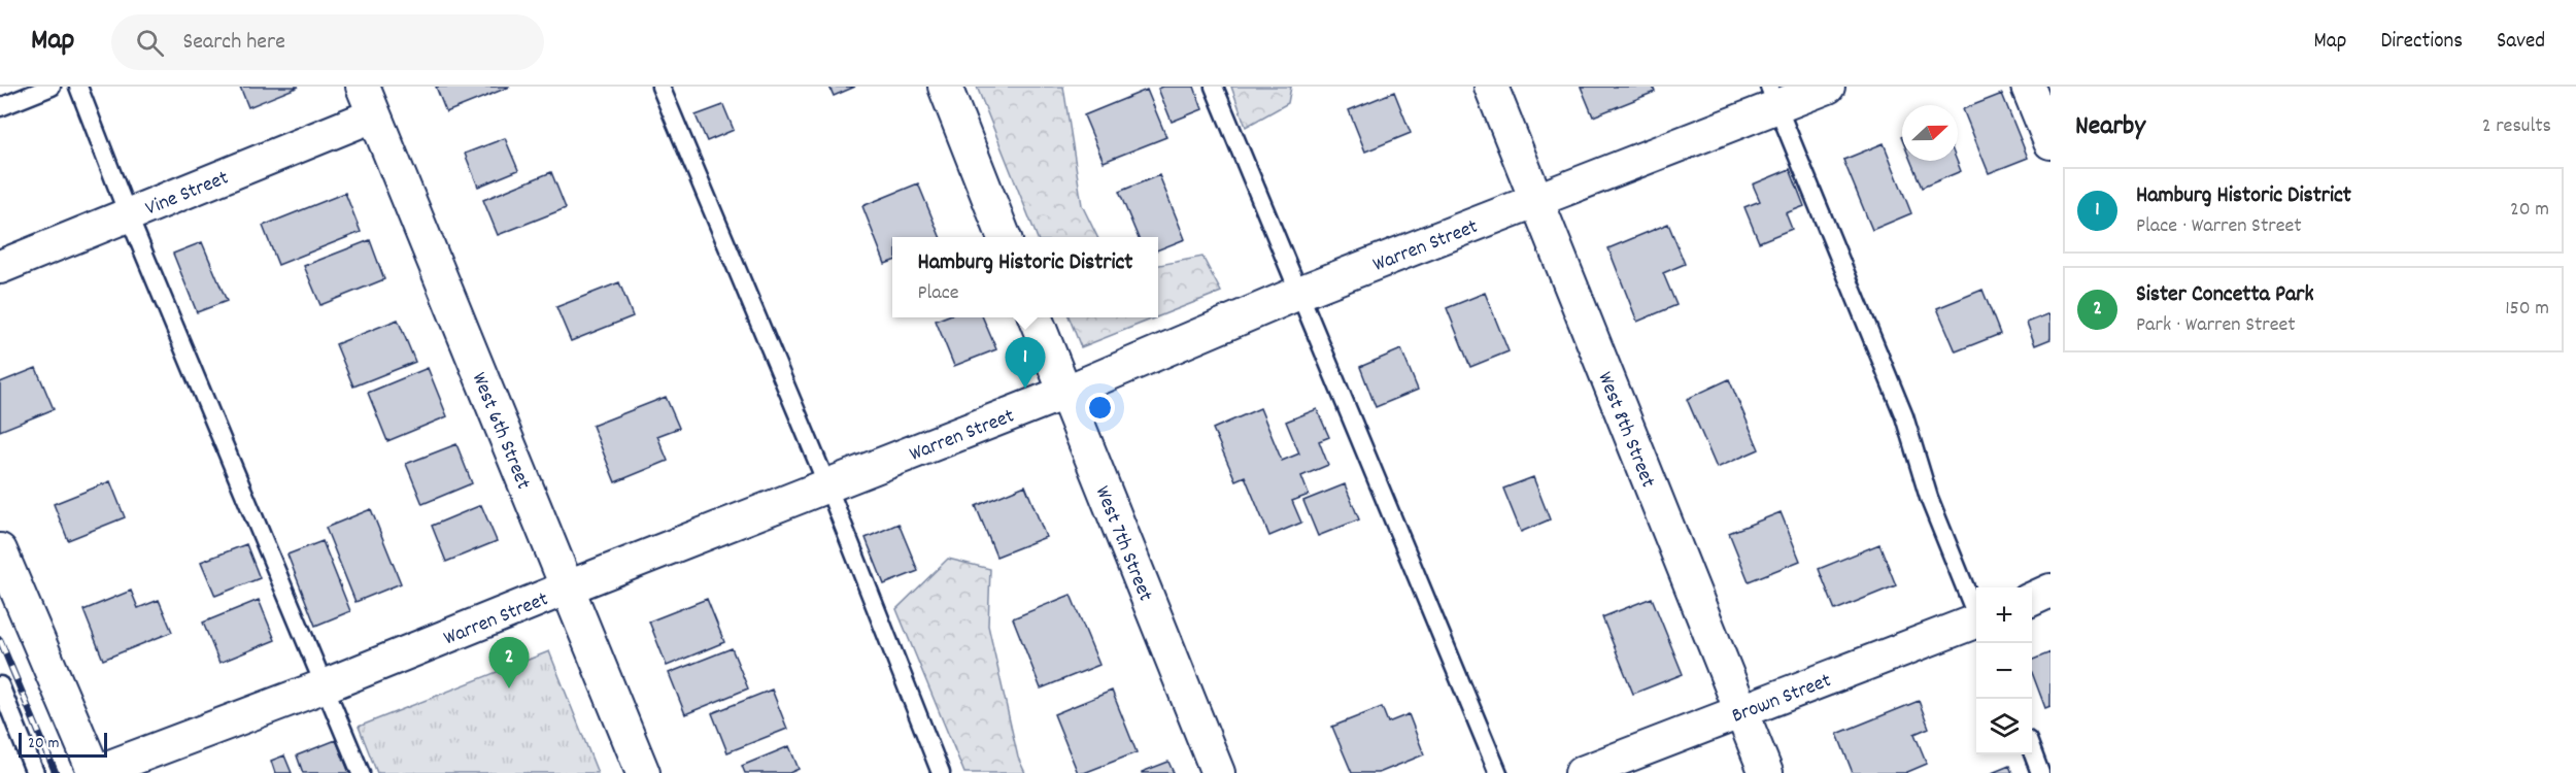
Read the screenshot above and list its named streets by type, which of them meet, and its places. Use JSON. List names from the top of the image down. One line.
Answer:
{"streets":{"street":["Vine Street","Warren Street","West 6th Street","West 8th Street","West 7th Street","Brown Street"]},"crossings":[["Vine Street","West 6th Street"],["Warren Street","West 6th Street"],["Warren Street","West 8th Street"],["Warren Street","West 7th Street"],["West 8th Street","Brown Street"]],"scale_bar":"20 m","north":"right","page":{"header":"Map","search":"Search here","nav":["Map","Directions","Saved"],"heading":["Nearby","2 results"],"list":[{"mark":"1","name":"Hamburg Historic District","note":"Place · Warren Street","value":"20 m"},{"mark":"2","name":"Sister Concetta Park","note":"Park · Warren Street","value":"150 m"}],"popup":["Hamburg Historic District","Place"],"pins":["1","2"],"map_buttons":["+","−"],"scale":"20 m"}}
